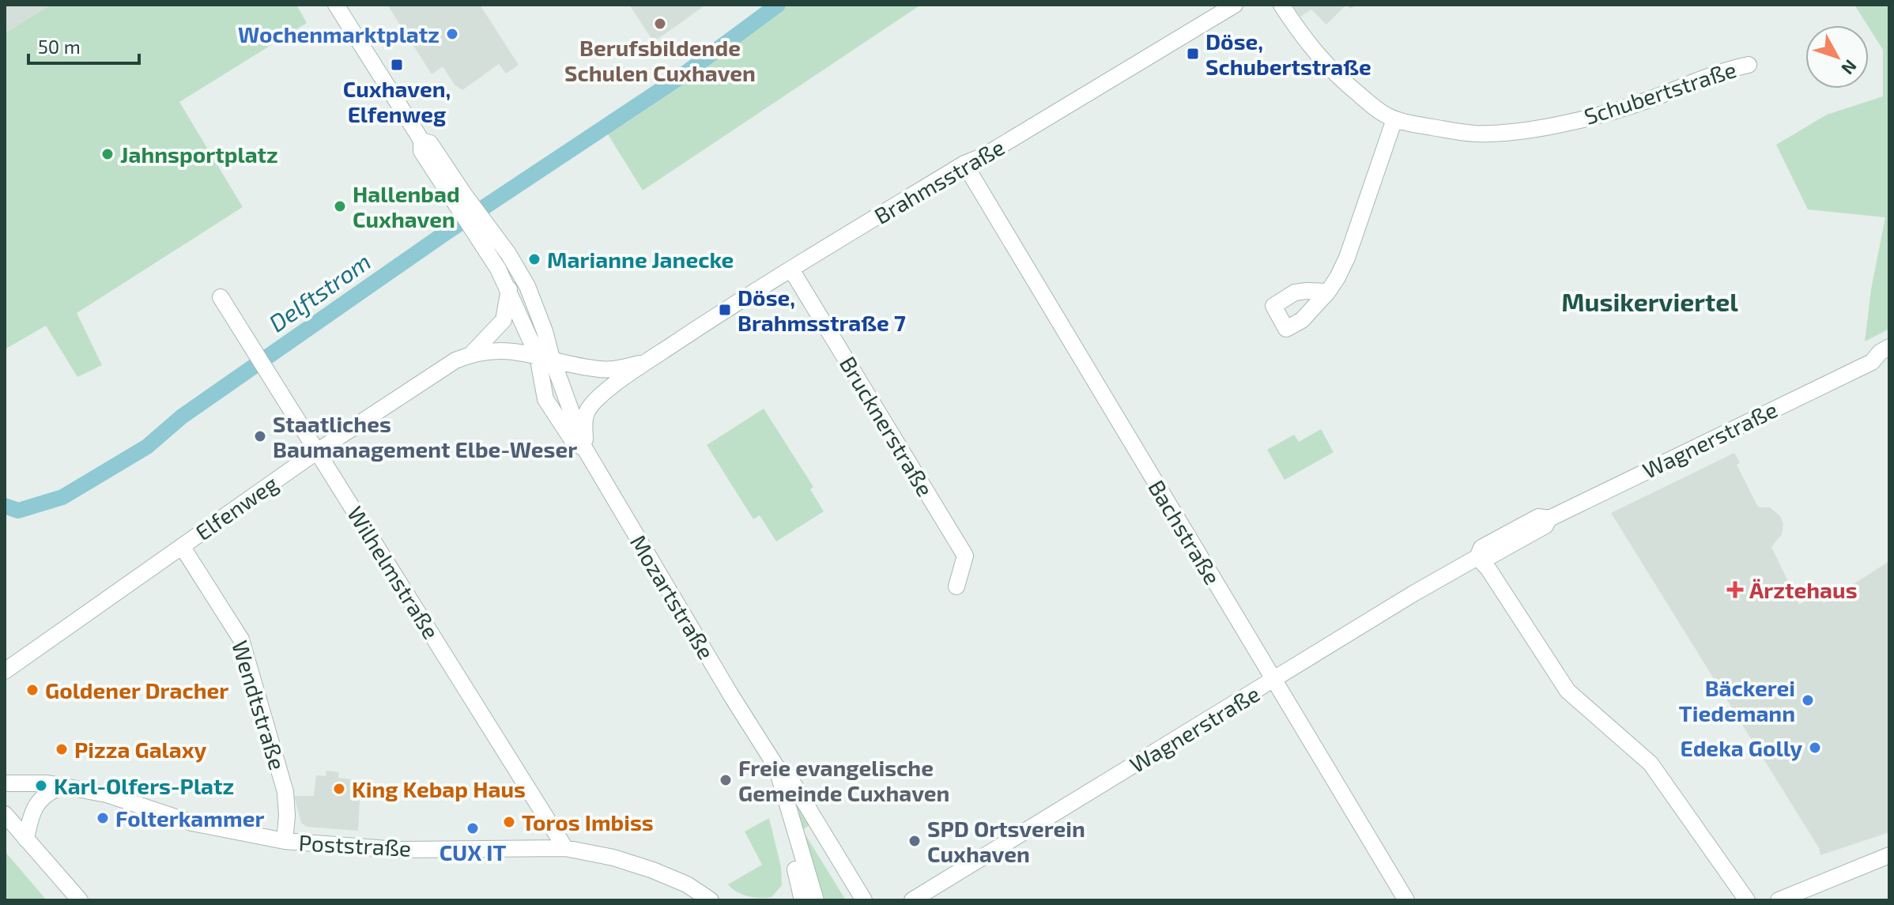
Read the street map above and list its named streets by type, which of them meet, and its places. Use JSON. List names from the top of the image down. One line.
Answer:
{"streets":{"street":["Schubertstraße","Brahmsstraße","Brucknerstraße","Wagnerstraße","Elfenweg","Bachstraße","Wilhelmstraße","Mozartstraße","Wendtstraße","Poststraße"]},"crossings":[["Brahmsstraße","Brucknerstraße"],["Brahmsstraße","Elfenweg"],["Brahmsstraße","Bachstraße"],["Brahmsstraße","Mozartstraße"],["Wagnerstraße","Bachstraße"],["Elfenweg","Wilhelmstraße"],["Elfenweg","Mozartstraße"],["Elfenweg","Wendtstraße"],["Wilhelmstraße","Poststraße"],["Wendtstraße","Poststraße"]],"districts":["Musikerviertel"],"water":["Delftstrom"],"places":{"other":["Berufsbildende Schulen Cuxhaven","Wochenmarktplatz","Jahnsportplatz","Hallenbad Cuxhaven","Marianne Janecke","Staatliches Baumanagement Elbe-Weser","Goldener Dracher","Bäckerei Tiedemann","Edeka Golly","Pizza Galaxy","Freie evangelische Gemeinde Cuxhaven","Karl-Olfers-Platz","King Kebap Haus","Folterkammer","Toros Imbiss","CUX IT","SPD Ortsverein Cuxhaven"],"transit":["Döse, Schubertstraße","Cuxhaven, Elfenweg","Döse, Brahmsstraße 7"],"health":["Ärztehaus"]},"scale_bar":"50 m","north":"bottom right"}
